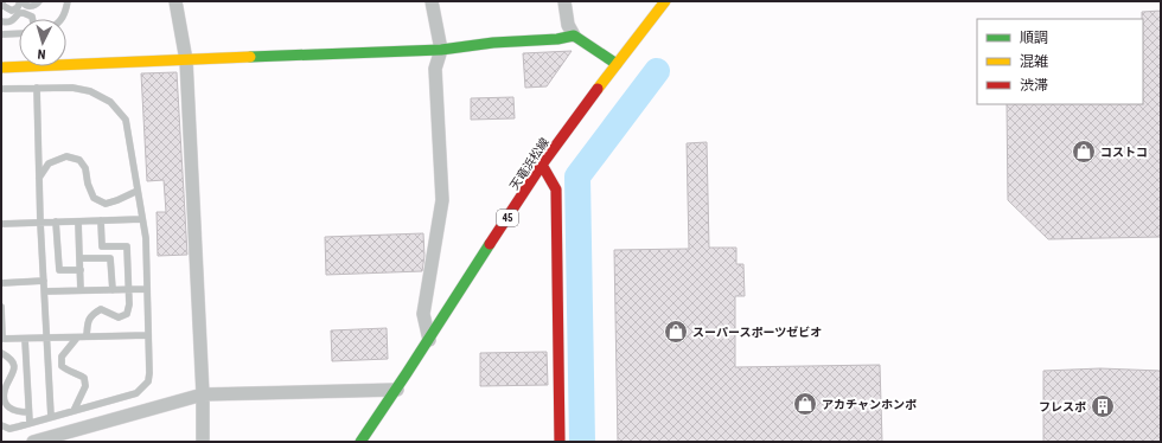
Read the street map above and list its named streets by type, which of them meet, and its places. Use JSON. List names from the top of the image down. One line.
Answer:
{"streets":{"street":["天竜浜松線","45"]},"places":{"shop":["コストコ","スーパースポーツゼビオ","アカチャンホンポ"],"building":["フレスポ"]},"legend":["順調","混雑","渋滞"],"north":"bottom"}
